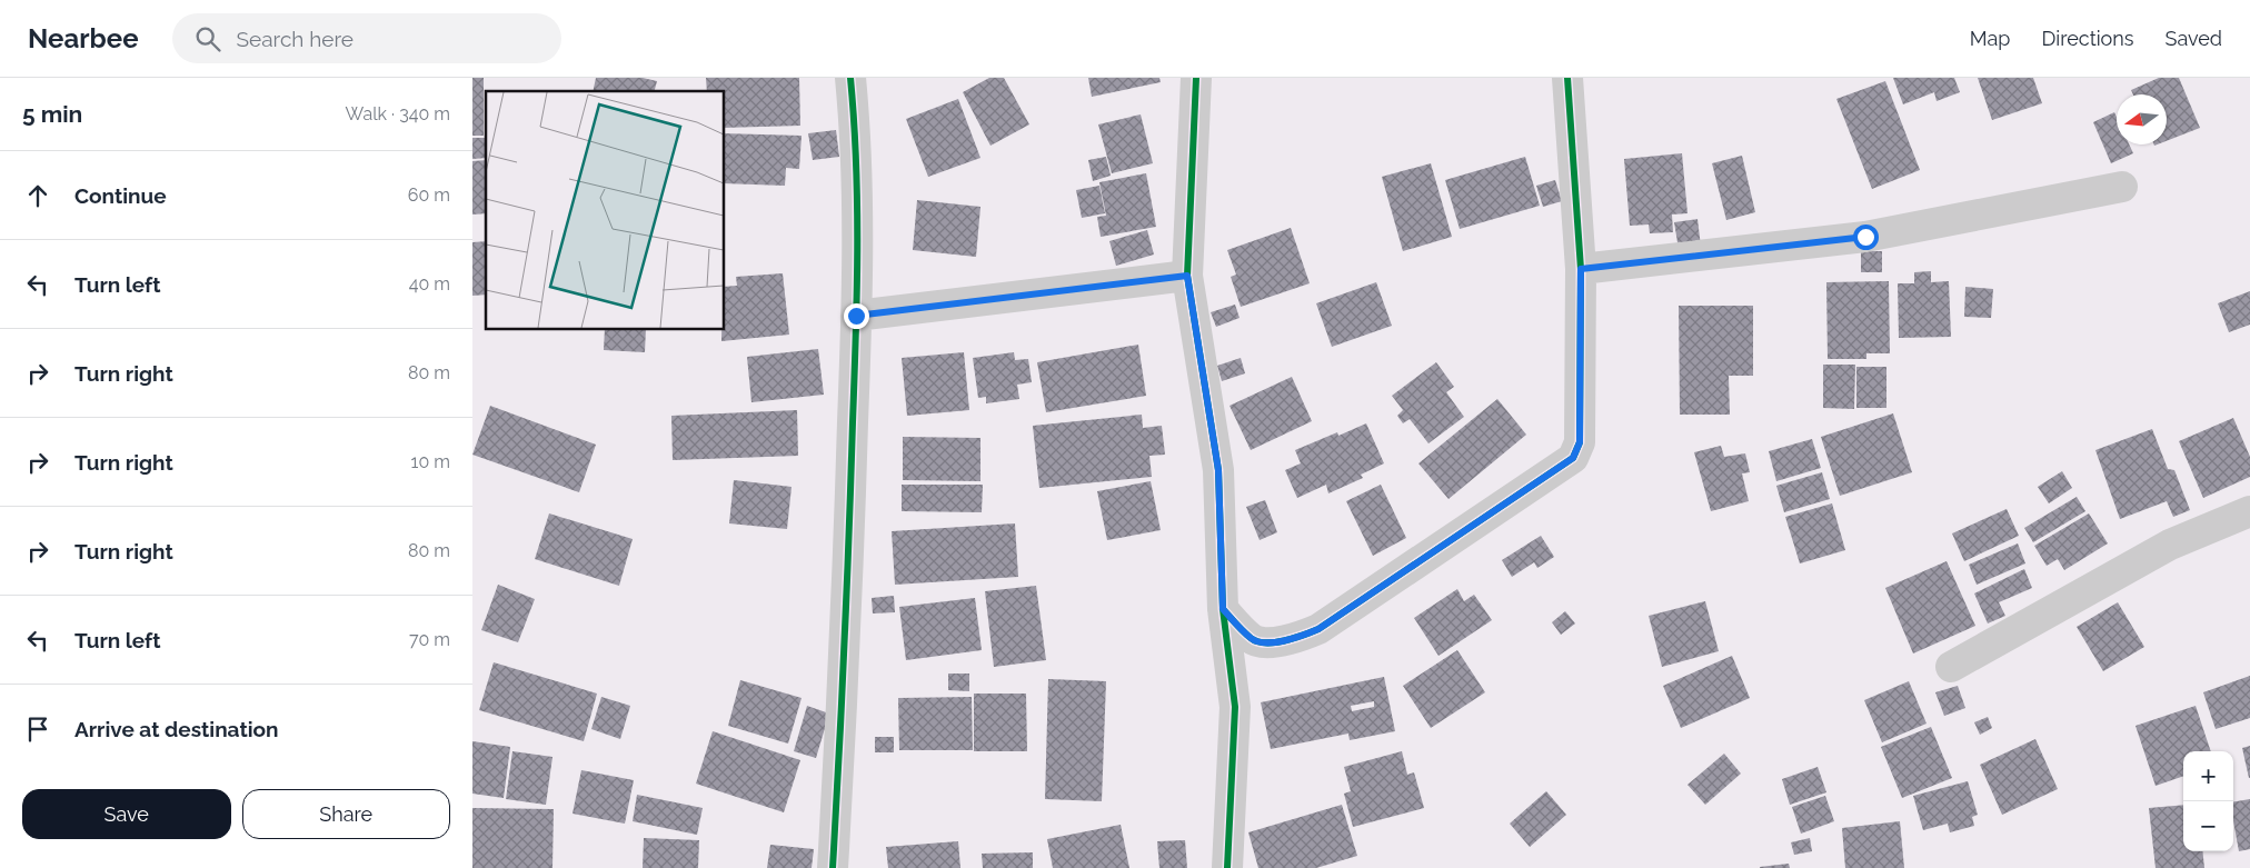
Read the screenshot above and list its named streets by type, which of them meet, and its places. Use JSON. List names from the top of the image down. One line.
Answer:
{"north":"left","page":{"header":"Nearbee","search":"Search here","nav":["Map","Directions","Saved"],"heading":["5 min","Walk · 340 m"],"list":[["Continue","60 m"],["Turn left","40 m"],["Turn right","80 m"],["Turn right","10 m"],["Turn right","80 m"],["Turn left","70 m"],"Arrive at destination"],"map_buttons":["+","−"],"buttons":["Save","Share"]}}
